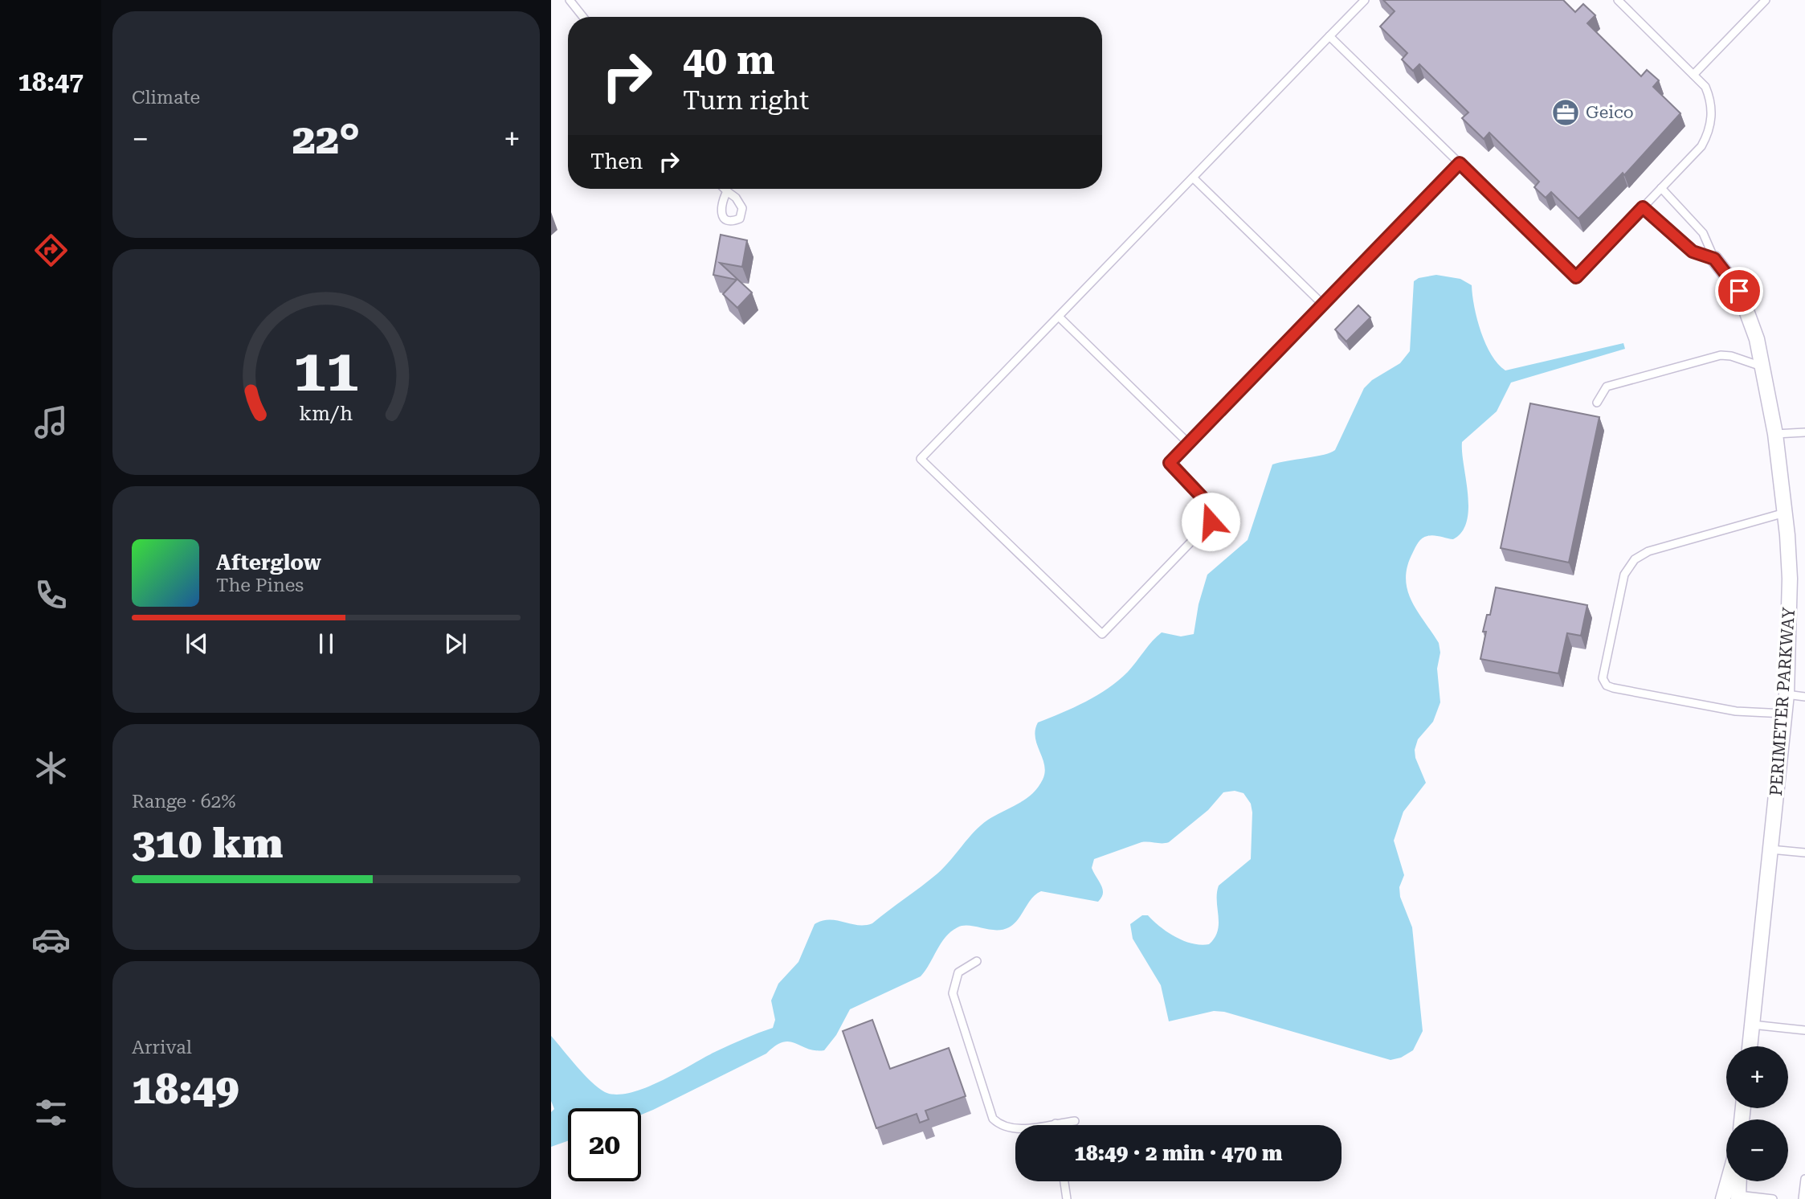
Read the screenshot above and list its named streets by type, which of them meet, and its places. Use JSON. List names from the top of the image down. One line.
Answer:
{"streets":{"street":["PERIMETER PARKWAY"]},"places":{"office":["Geico"]},"page":{"tabs":"18:47","tile":["Climate",["Range · 62%","310 km"],["Arrival","18:49"]],"turn":["40 m","Turn right"],"heat":["−","22°","+"],"then":"Then","song":["Afterglow","The Pines"],"map_buttons":["+","−"],"limit":"20","trip":"18:49 · 2 min · 470 m","gauge":["11","km/h"]}}
